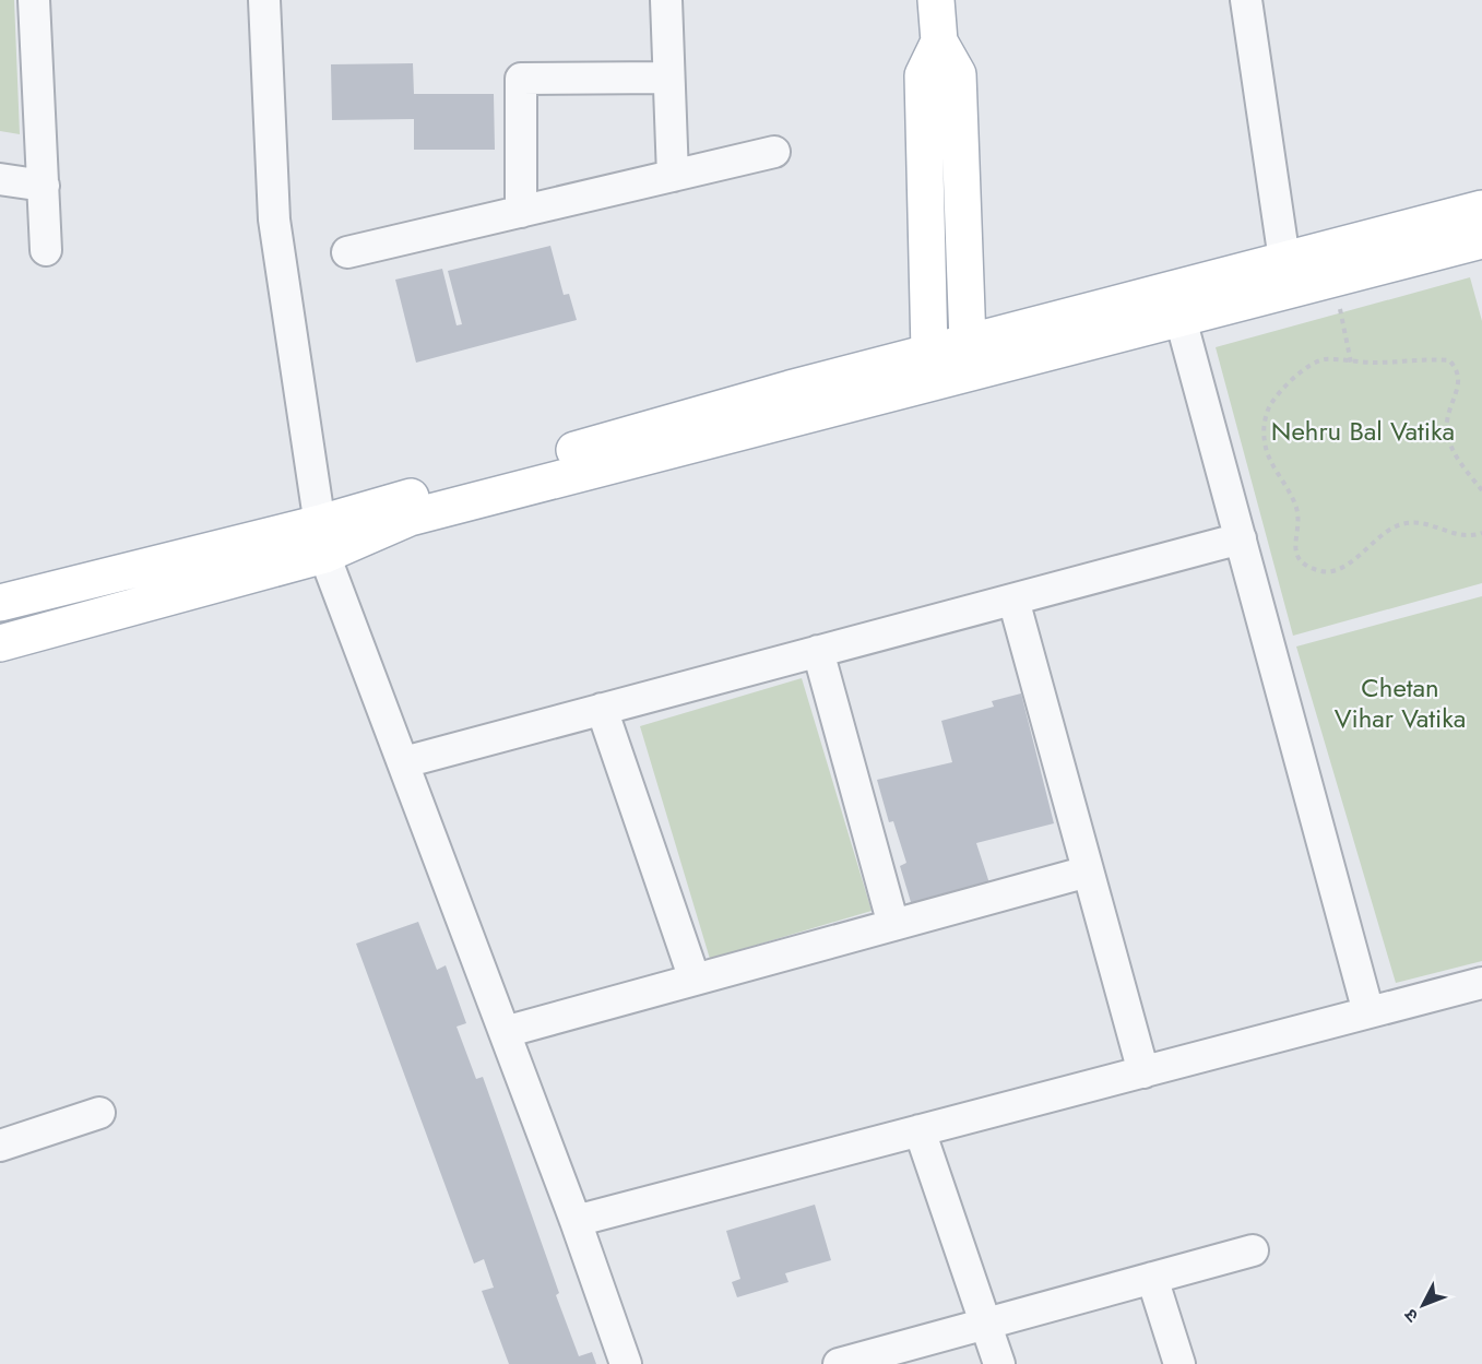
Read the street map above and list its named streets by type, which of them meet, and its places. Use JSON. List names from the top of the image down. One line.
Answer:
{"parks":["Nehru Bal Vatika","Chetan Vihar Vatika"],"north":"bottom left"}
